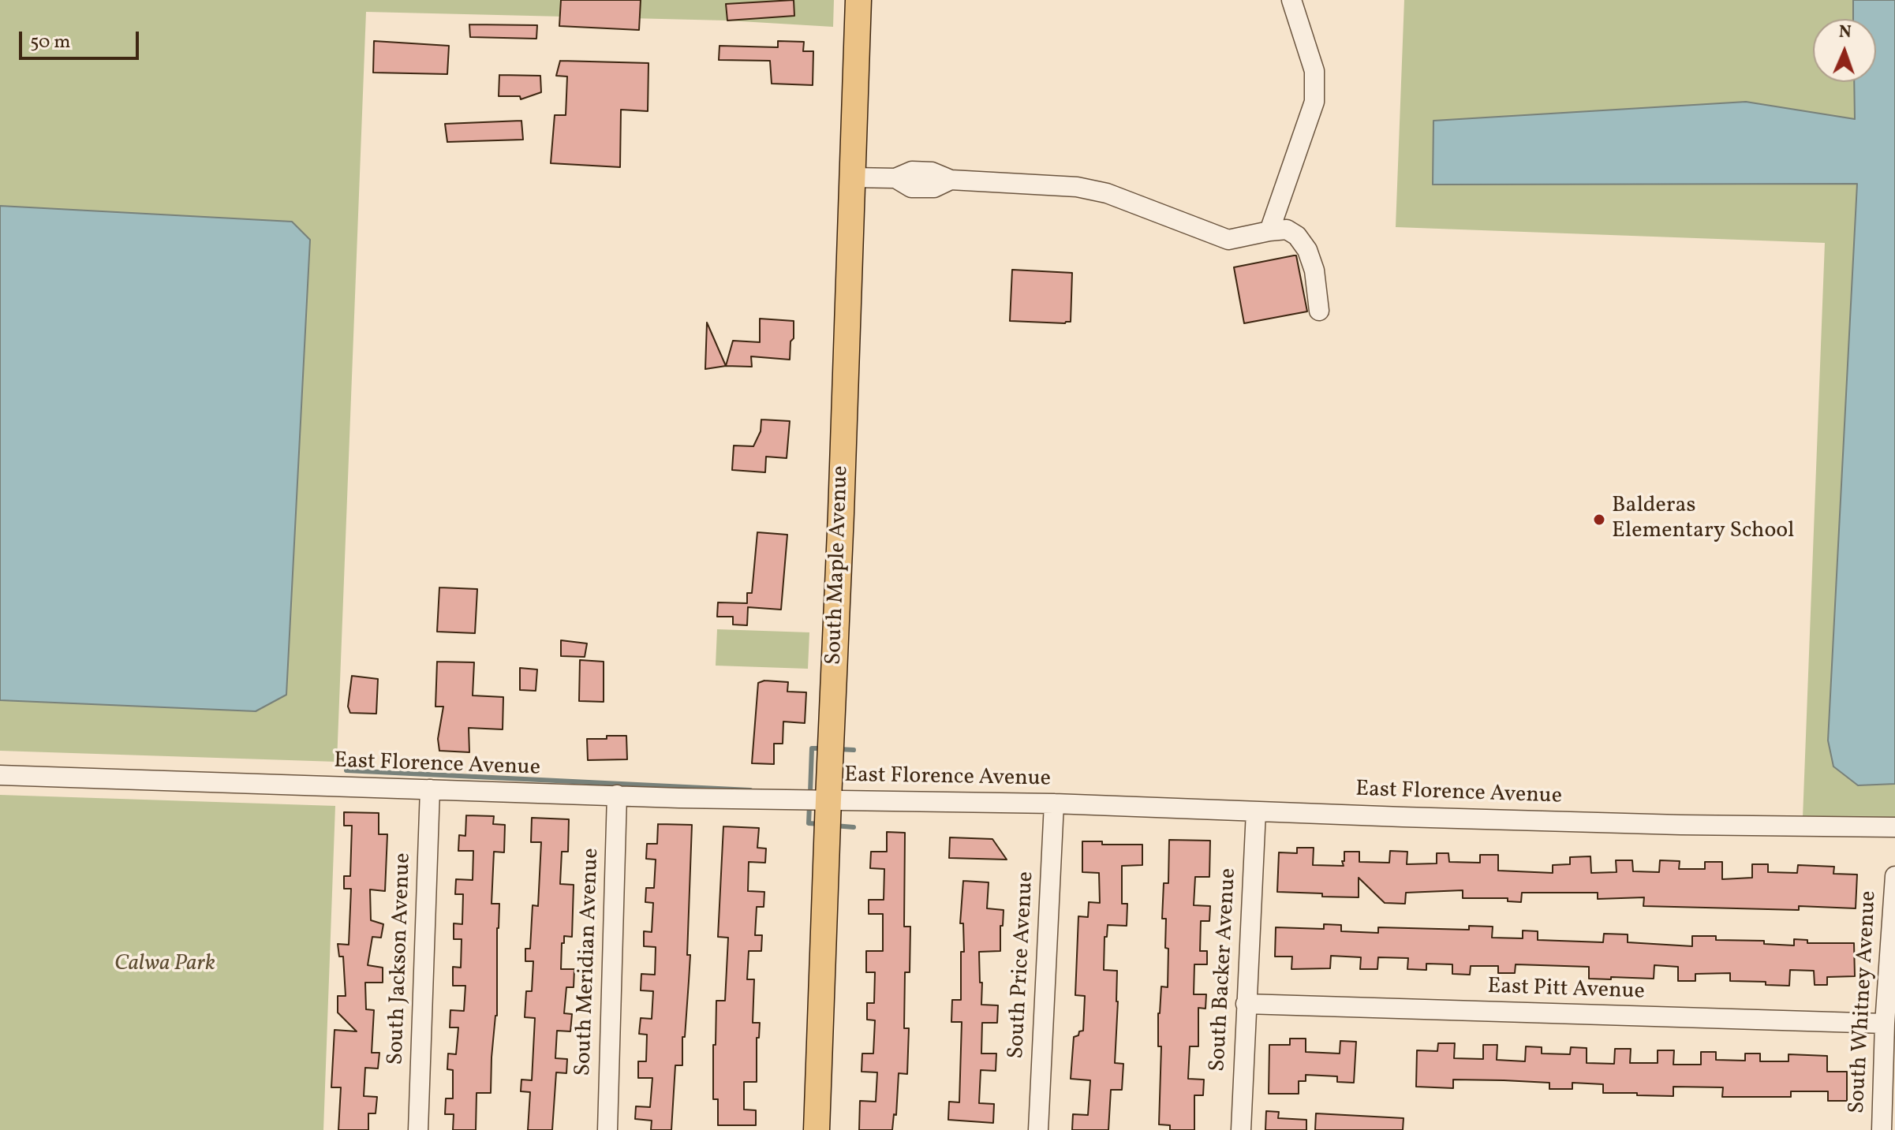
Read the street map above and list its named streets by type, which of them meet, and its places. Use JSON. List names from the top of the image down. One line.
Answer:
{"streets":{"main road":["South Maple Avenue"],"street":["East Florence Avenue","South Jackson Avenue","South Meridian Avenue","South Price Avenue","South Backer Avenue","East Pitt Avenue","South Whitney Avenue"]},"crossings":[["South Maple Avenue","East Florence Avenue"],["East Florence Avenue","South Jackson Avenue"],["East Florence Avenue","South Meridian Avenue"],["East Florence Avenue","South Price Avenue"],["East Florence Avenue","South Backer Avenue"],["South Backer Avenue","East Pitt Avenue"],["East Pitt Avenue","South Whitney Avenue"]],"parks":["Calwa Park"],"places":["Balderas Elementary School"],"scale_bar":"50 m","north":"top"}
